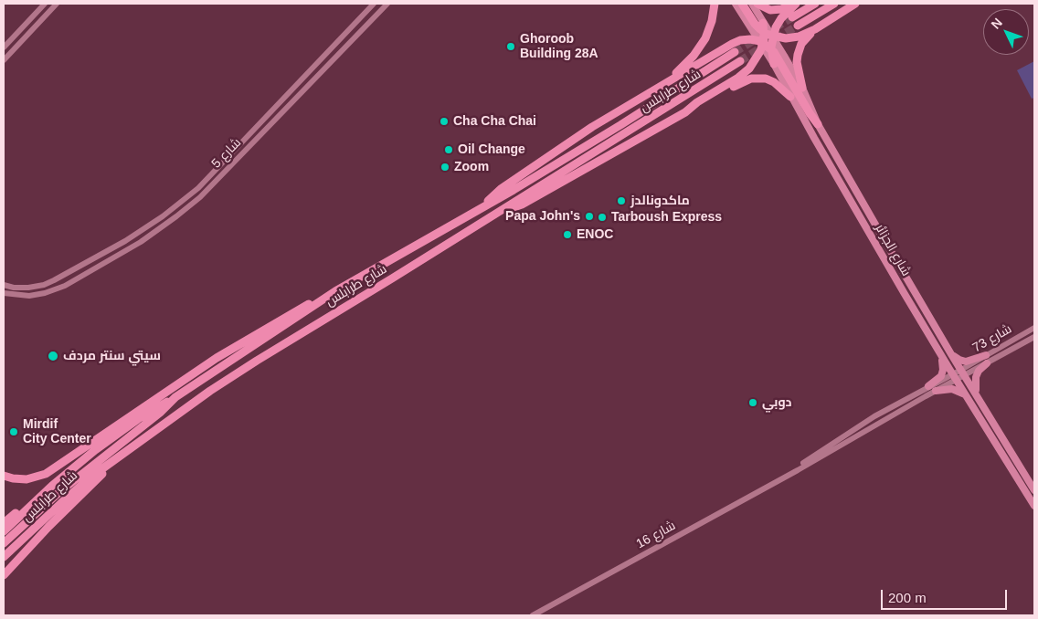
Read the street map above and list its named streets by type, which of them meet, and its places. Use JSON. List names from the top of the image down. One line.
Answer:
{"streets":{"highway":["شارع طرابلس"],"main road":["شارع الجزائر"],"street":["شارع 5","شارع 73","شارع 16"]},"crossings":[["شارع الجزائر","شارع 73"],["شارع الجزائر","شارع 16"],["شارع 73","شارع 16"]],"places":["Ghoroob Building 28A","Cha Cha Chai","Oil Change","Zoom","ماكدونالدز","Papa John's","Tarboush Express","ENOC","سيتي سنتر مردف","دوبي","Mirdif City Center"],"scale_bar":"200 m","north":"top left"}
